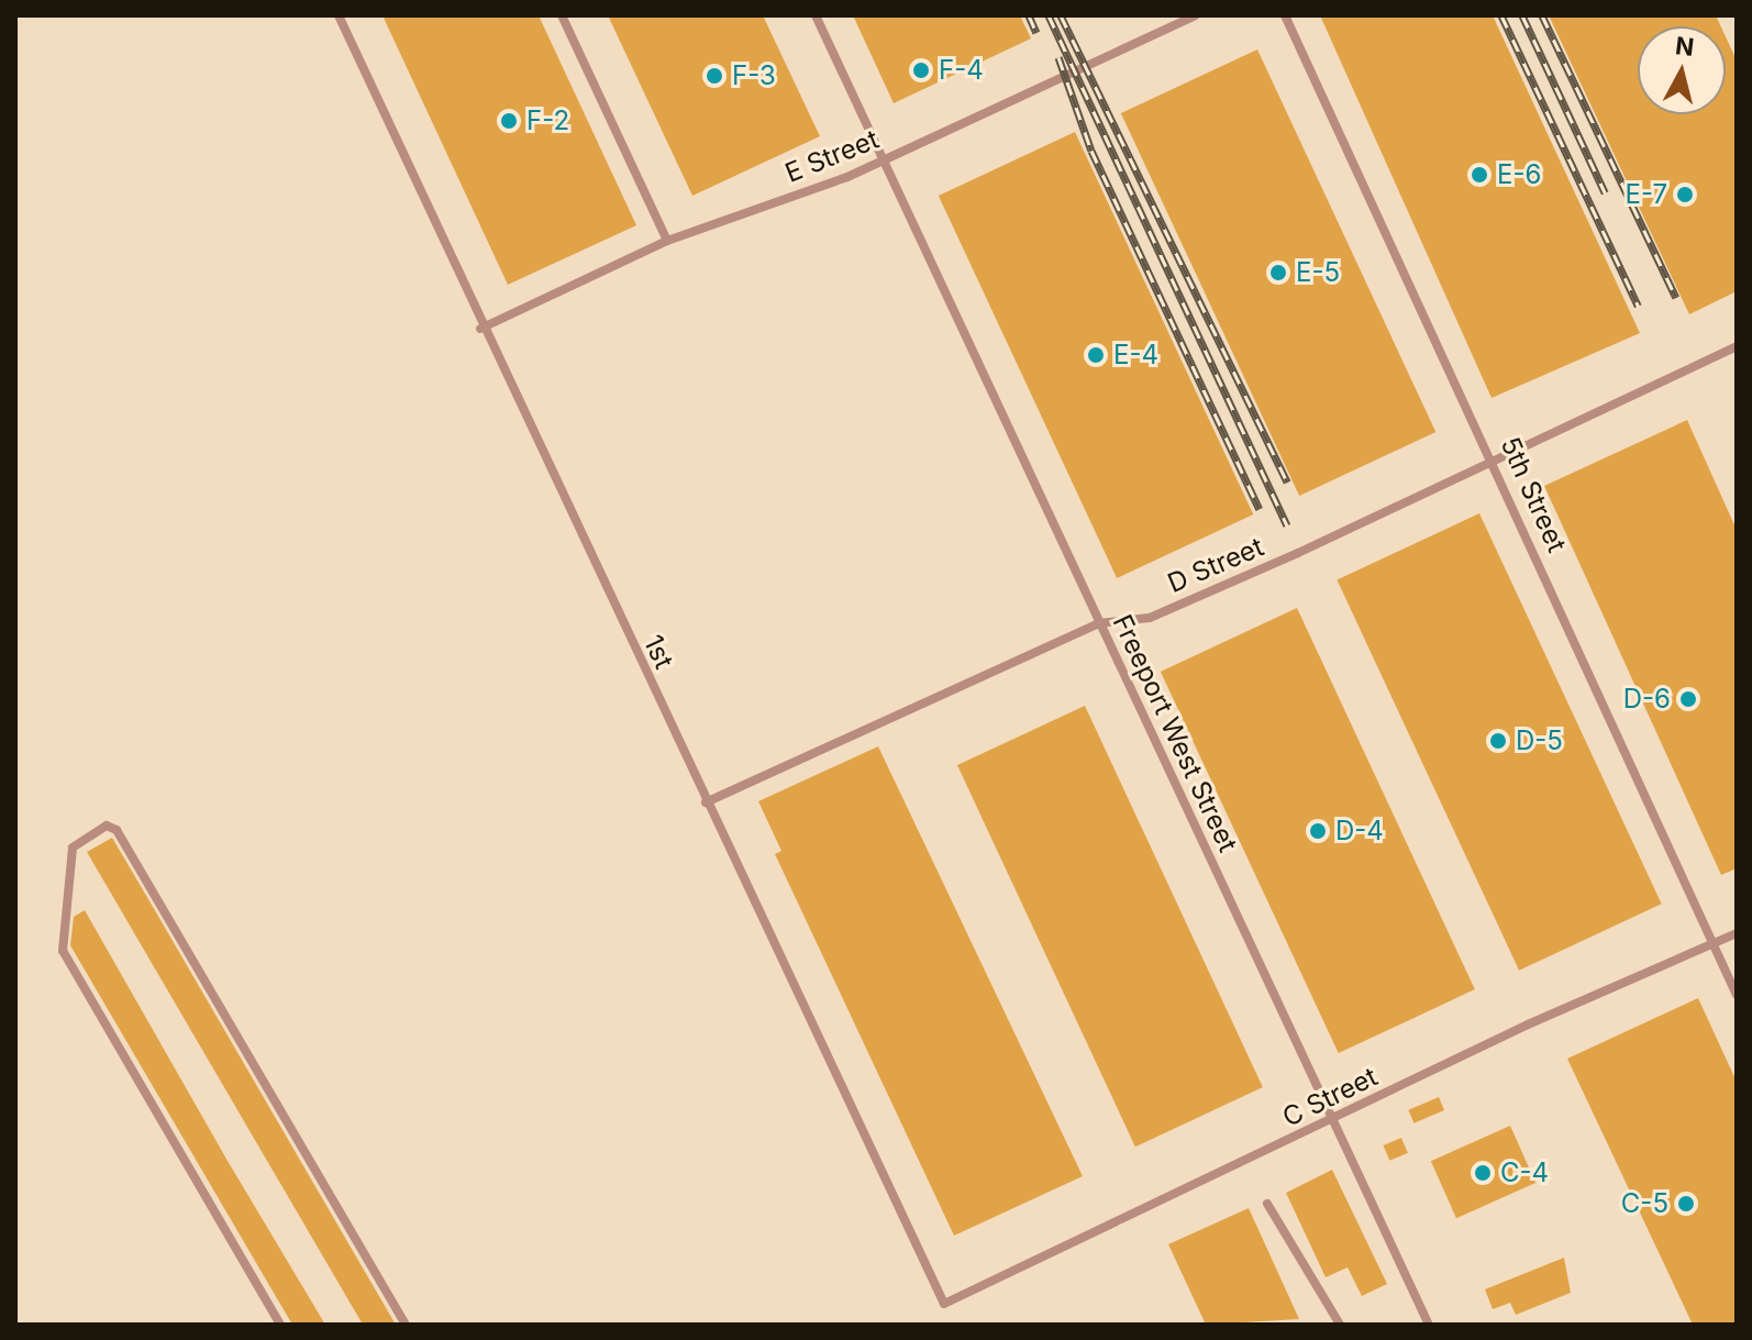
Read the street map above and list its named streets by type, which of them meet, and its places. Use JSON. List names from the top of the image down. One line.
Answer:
{"streets":{"lane":["E Street","5th Street","D Street","1st","Freeport West Street","C Street"]},"crossings":[["E Street","1st"],["E Street","Freeport West Street"],["5th Street","D Street"],["5th Street","C Street"],["D Street","1st"],["D Street","Freeport West Street"],["1st","C Street"],["Freeport West Street","C Street"]],"places":["F-4","F-3","F-2","E-6","E-7","E-5","E-4","D-6","D-5","D-4","C-4","C-5"],"north":"top"}
